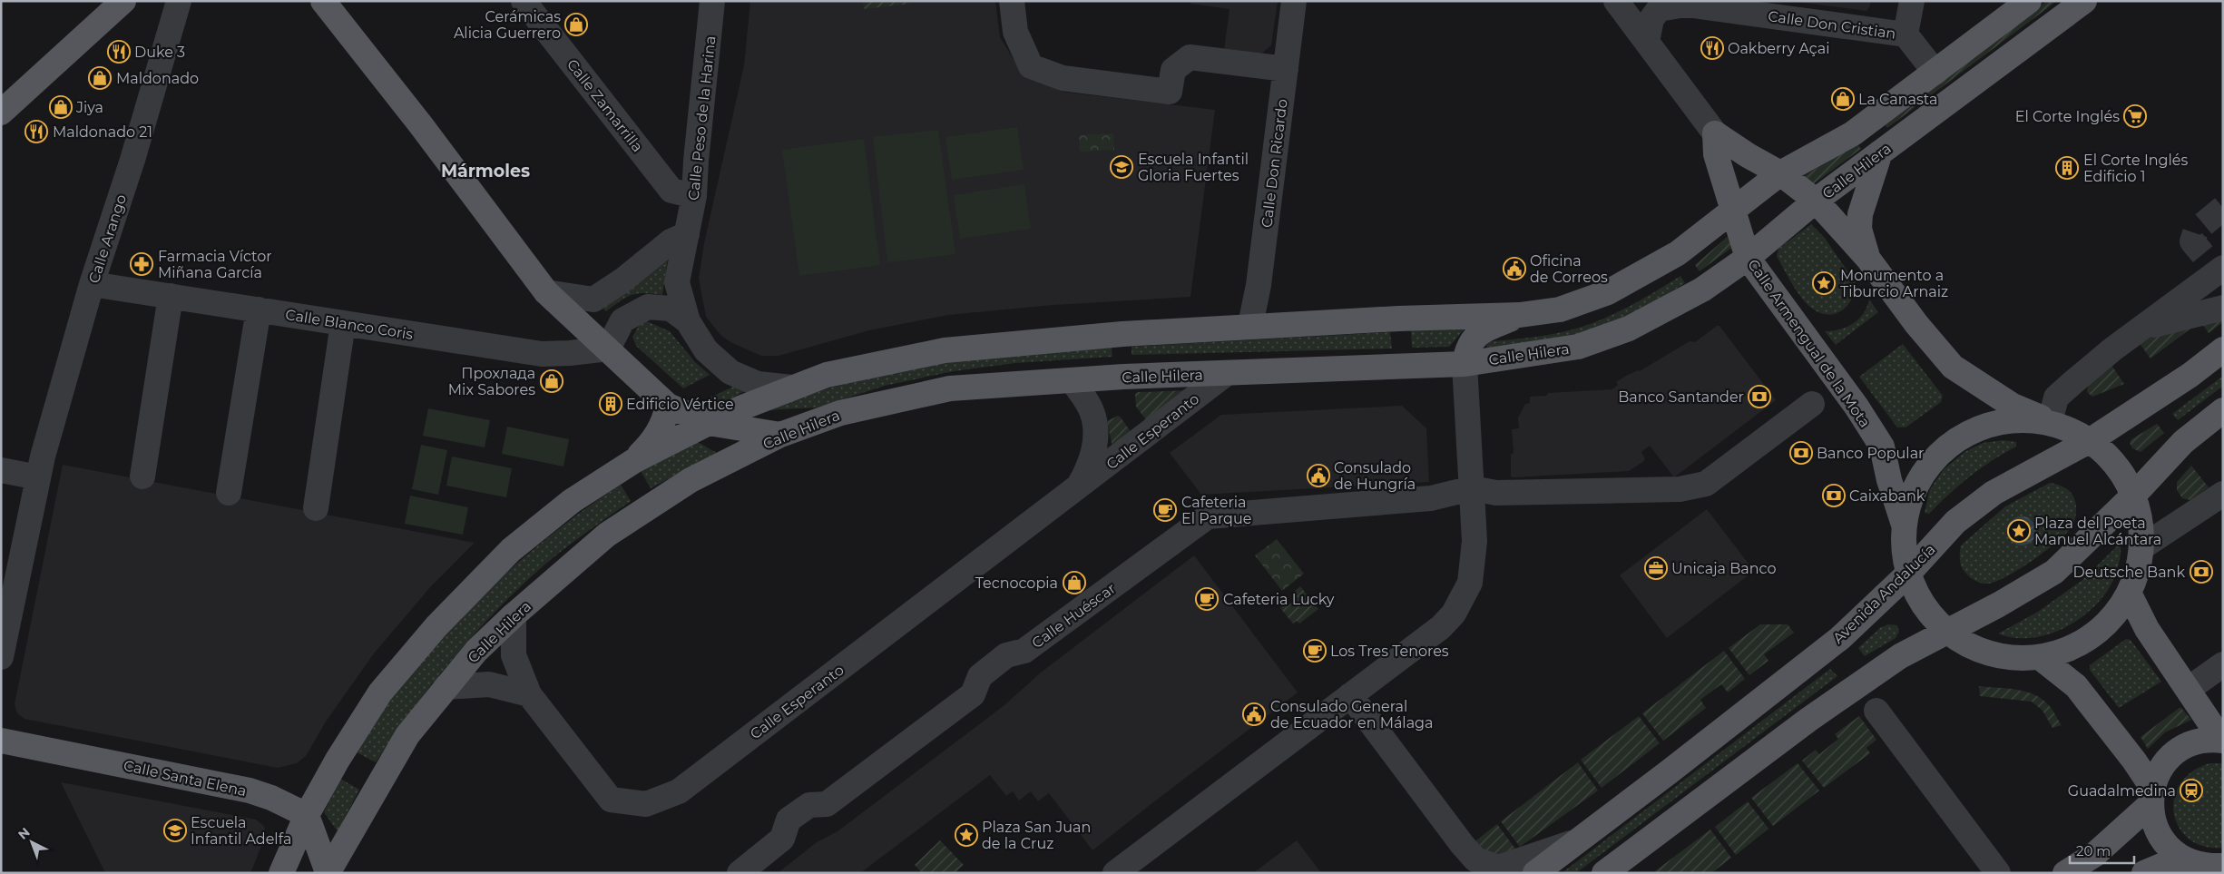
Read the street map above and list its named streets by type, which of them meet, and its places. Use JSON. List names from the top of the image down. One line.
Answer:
{"streets":{"main road":["Calle Hilera","Calle Armengual de la Mota","Avenida Andalucía","Calle Santa Elena"],"street":["Calle Don Cristian","Calle Zamarrilla","Calle Peso de la Harina","Calle Don Ricardo","Calle Arango","Calle Blanco Coris","Calle Esperanto","Calle Huéscar"]},"crossings":[["Calle Zamarrilla","Calle Peso de la Harina"],["Calle Hilera","Calle Armengual de la Mota"],["Calle Hilera","Calle Esperanto"],["Calle Arango","Calle Blanco Coris"]],"districts":["Mármoles"],"places":{"shop":["Cerámicas Alicia Guerrero","Maldonado","La Canasta","Jiya","Прохлада Mix Sabores","Tecnocopia"],"restaurant":["Oakberry Açai","Duke 3","Maldonado 21"],"supermarket":["El Corte Inglés"],"school or university":["Escuela Infantil Gloria Fuertes","Escuela Infantil Adelfa"],"building":["El Corte Inglés Edificio 1","Edificio Vértice"],"pharmacy":["Farmacia Víctor Miñana García"],"public building":["Oficina de Correos","Consulado de Hungría","Consulado General de Ecuador en Málaga"],"place":["Monumento a Tiburcio Arnaiz","Plaza del Poeta Manuel Alcántara","Plaza San Juan de la Cruz"],"bank":["Banco Santander","Banco Popular","Caixabank","Deutsche Bank"],"cafe":["Cafeteria El Parque","Cafeteria Lucky","Los Tres Tenores"],"office":["Unicaja Banco"],"station":["Guadalmedina"]},"scale_bar":"20 m","north":"top left"}
